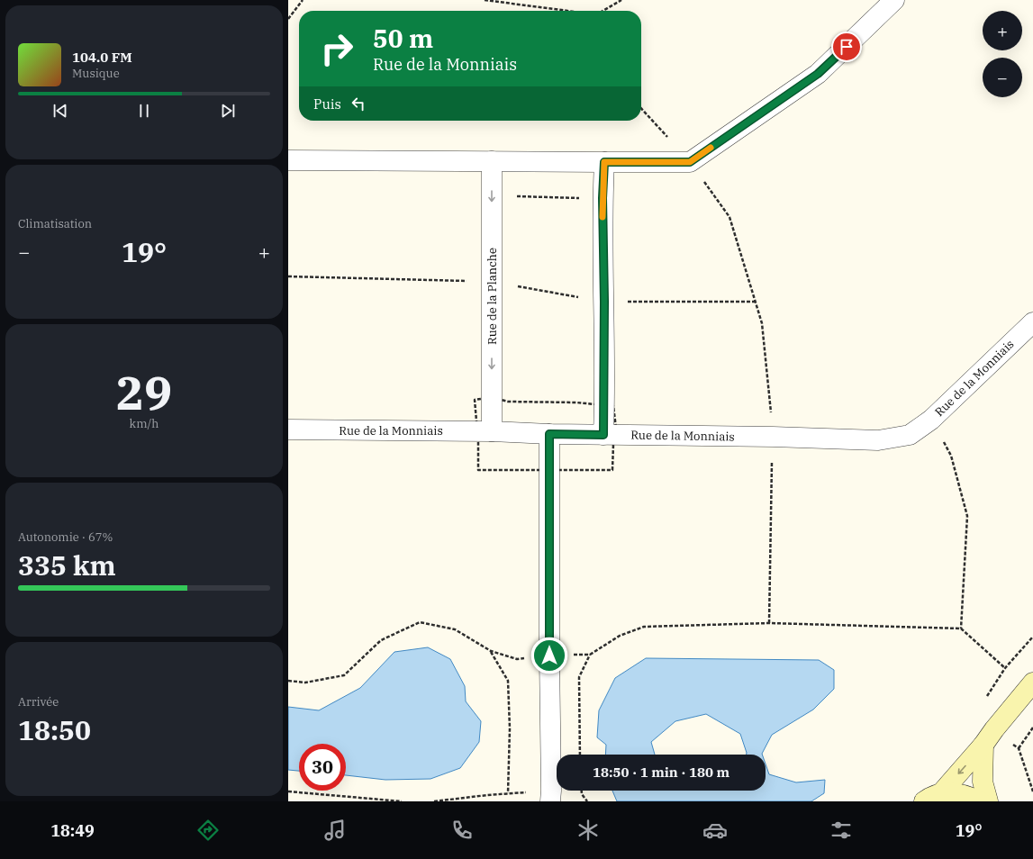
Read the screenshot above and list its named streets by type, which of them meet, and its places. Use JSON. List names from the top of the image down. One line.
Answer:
{"streets":{"street":["Rue de la Planche","Rue de la Monniais"]},"crossings":[["Rue de la Planche","Rue de la Monniais"]],"page":{"map_buttons":["+","−"],"turn":["50 m","Rue de la Monniais"],"song":["104.0 FM","Musique"],"then":"Puis","tile":["Climatisation",["29","km/h"],["Autonomie · 67%","335 km"],["Arrivée","18:50"]],"heat":["−","19°","+"],"limit":"30","trip":"18:50 · 1 min · 180 m","tabs":["18:49","19°"]}}
